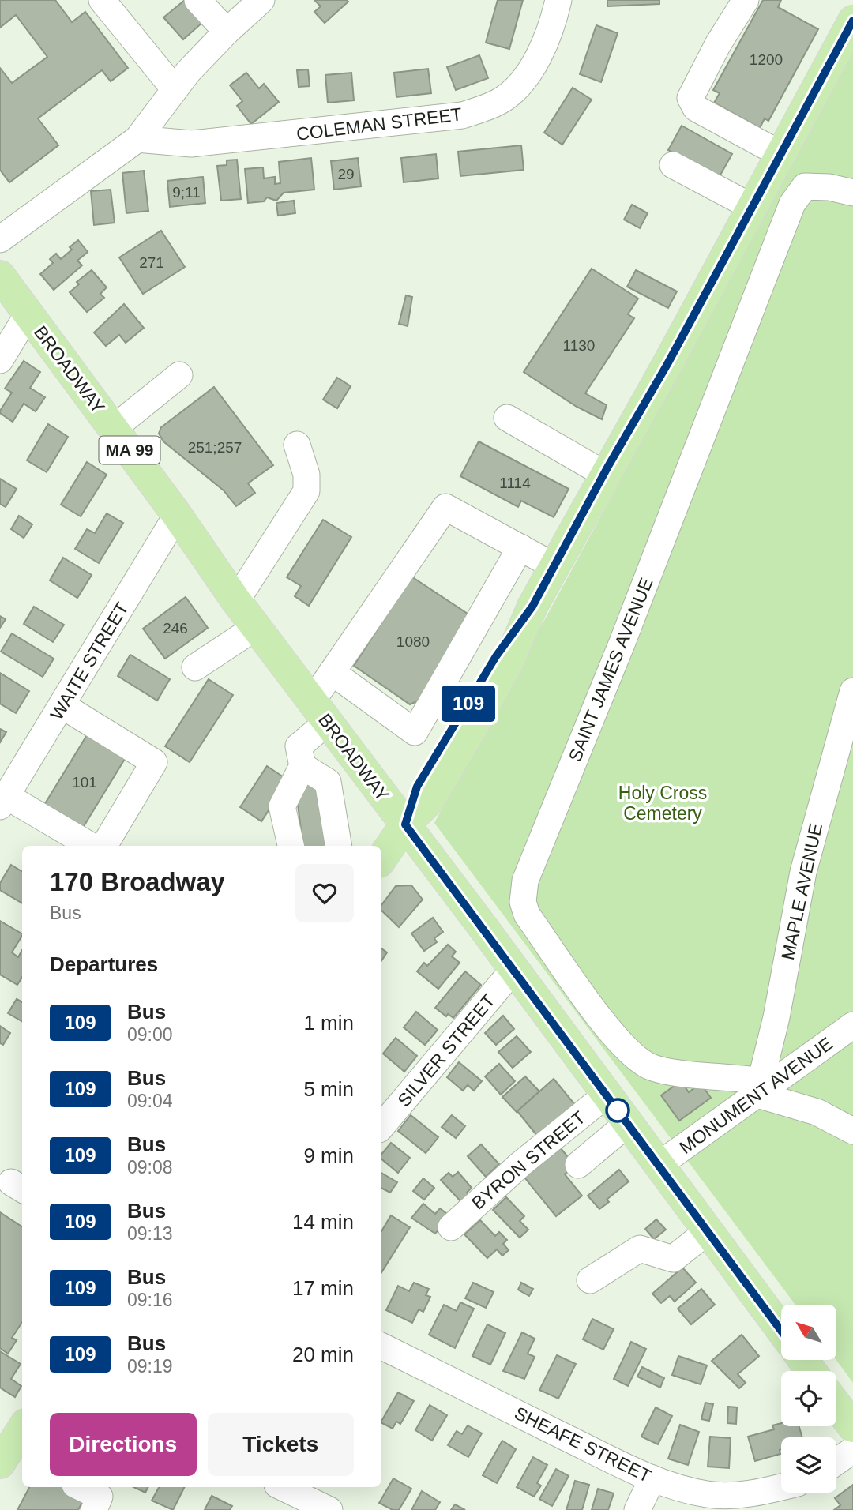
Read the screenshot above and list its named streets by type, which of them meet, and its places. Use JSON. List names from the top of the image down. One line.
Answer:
{"streets":{"main road":["BROADWAY","MA 99"],"street":["COLEMAN STREET","WAITE STREET","SAINT JAMES AVENUE","MAPLE AVENUE","SILVER STREET","MONUMENT AVENUE","BYRON STREET","SHEAFE STREET"]},"crossings":[["BROADWAY","WAITE STREET"],["BROADWAY","SILVER STREET"],["BROADWAY","MONUMENT AVENUE"],["BROADWAY","BYRON STREET"],["SAINT JAMES AVENUE","MAPLE AVENUE"],["SAINT JAMES AVENUE","MONUMENT AVENUE"],["MAPLE AVENUE","MONUMENT AVENUE"]],"parks":["Holy Cross Cemetery"],"lines":["bus line 109"],"house_numbers":["1200","29","9;11","271","1130","251;257","1114","246","1080","101"],"north":"top left","page":{"on_map":"109","heading":[["170 Broadway","Bus"],"Departures"],"list":[{"mark":"109","name":"Bus","note":"09:00","value":"1 min"},{"mark":"109","name":"Bus","note":"09:04","value":"5 min"},{"mark":"109","name":"Bus","note":"09:08","value":"9 min"},{"mark":"109","name":"Bus","note":"09:13","value":"14 min"},{"mark":"109","name":"Bus","note":"09:16","value":"17 min"},{"mark":"109","name":"Bus","note":"09:19","value":"20 min"}],"buttons":["Directions","Tickets"]}}
